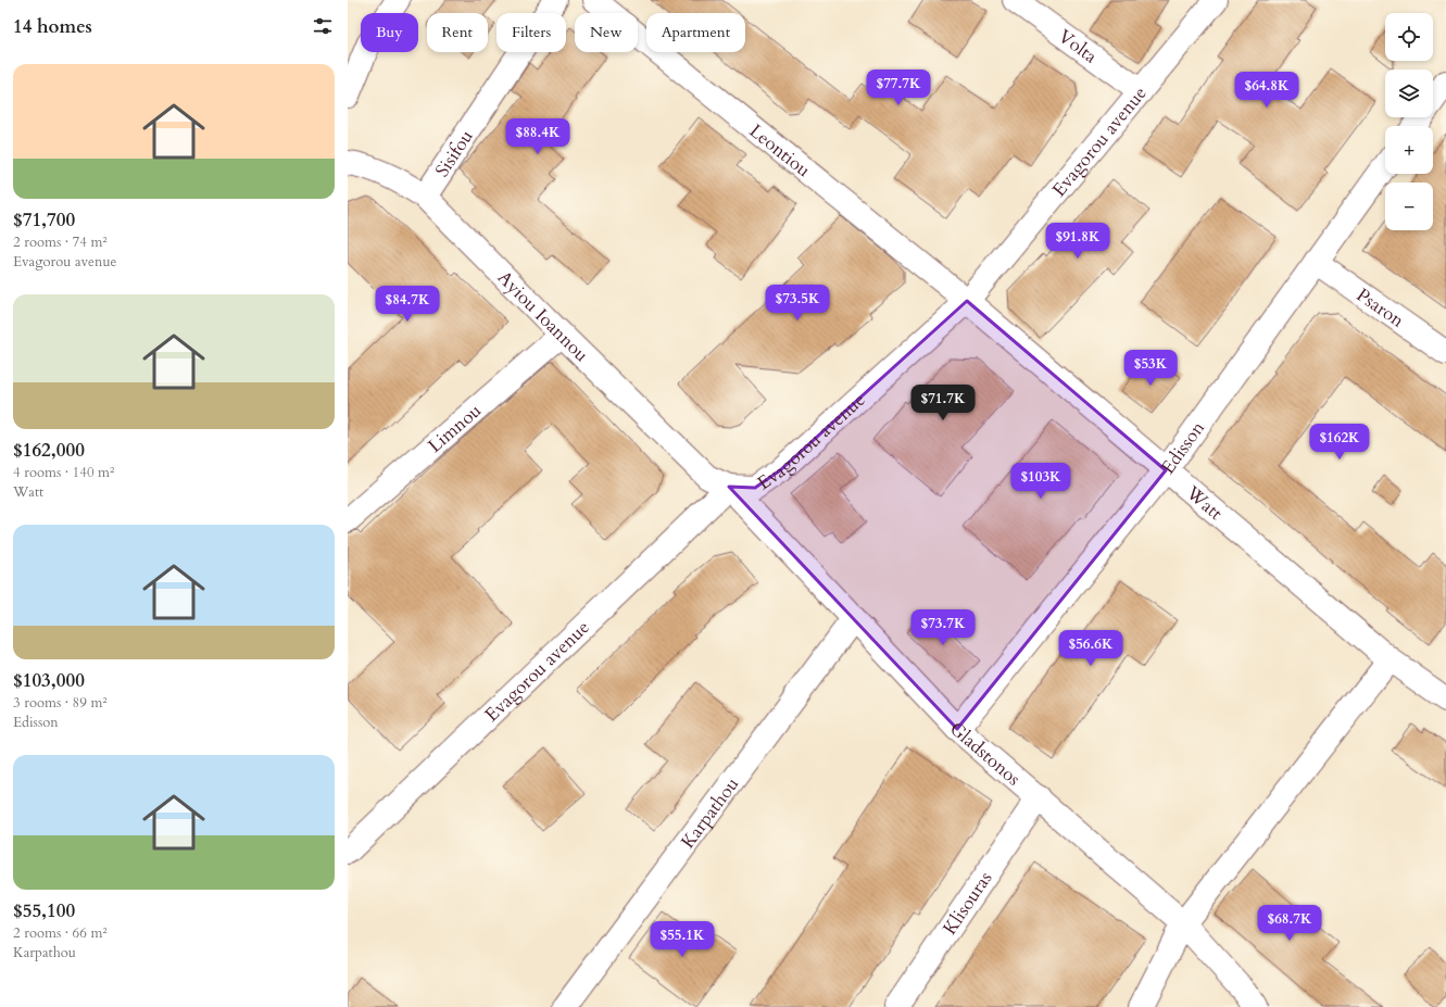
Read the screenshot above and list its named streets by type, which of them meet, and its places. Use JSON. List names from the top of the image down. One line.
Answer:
{"streets":{"street":["Volta","Evagorou avenue","Leontiou","Sisifou","Psaron","Ayiou Ioannou","Limnou","Edisson","Watt","Gladstonos","Karpathou","Klisouras"]},"crossings":[["Volta","Evagorou avenue"],["Evagorou avenue","Leontiou"],["Evagorou avenue","Ayiou Ioannou"],["Evagorou avenue","Watt"],["Evagorou avenue","Gladstonos"],["Leontiou","Watt"],["Sisifou","Ayiou Ioannou"],["Psaron","Edisson"],["Ayiou Ioannou","Limnou"],["Ayiou Ioannou","Gladstonos"],["Edisson","Watt"],["Edisson","Gladstonos"],["Gladstonos","Karpathou"],["Gladstonos","Klisouras"]],"page":{"heading":"14 homes","map_buttons":["+","−"],"chip":["Buy","Rent","Filters","New","Apartment"],"list":[{"name":"$71,700","note":"2 rooms · 74 m² · Evagorou avenue"},{"name":"$162,000","note":"4 rooms · 140 m² · Watt"},{"name":"$103,000","note":"3 rooms · 89 m² · Edisson"},{"name":"$55,100","note":"2 rooms · 66 m² · Karpathou"}],"price":["$77.7K","$64.8K","$88.4K","$91.8K","$73.5K","$84.7K","$53K","$71.7K","$162K","$103K","$73.7K","$56.6K","$68.7K","$55.1K"]}}
